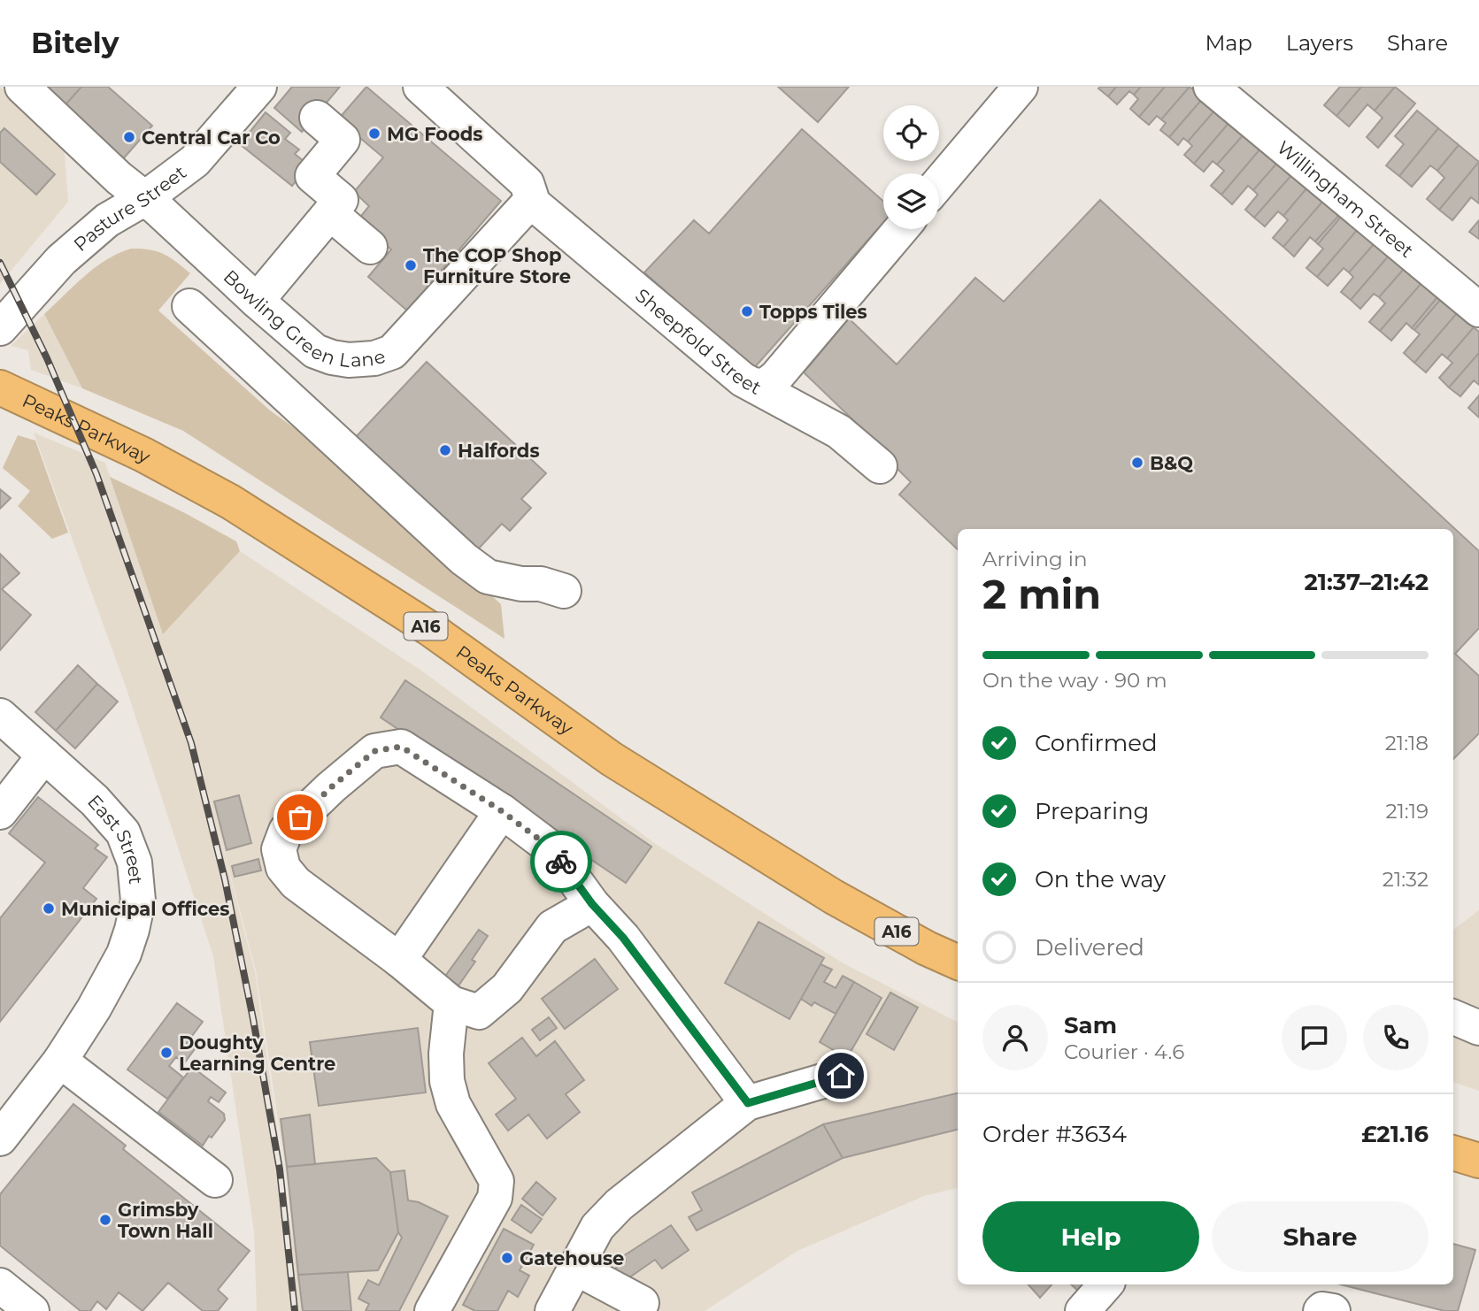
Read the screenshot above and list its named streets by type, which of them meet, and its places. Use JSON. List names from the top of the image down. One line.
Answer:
{"streets":{"highway":["Peaks Parkway","A16"],"street":["Willingham Street","Pasture Street","Bowling Green Lane","Sheepfold Street","East Street"]},"crossings":[["Pasture Street","Bowling Green Lane"],["Bowling Green Lane","Sheepfold Street"]],"places":["MG Foods","Central Car Co","The COP Shop Furniture Store","Topps Tiles","Halfords","B&Q","Municipal Offices","Doughty Learning Centre","Grimsby Town Hall","Gatehouse"],"page":{"header":"Bitely","nav":["Map","Layers","Share"],"heading":["2 min","Arriving in","21:37–21:42"],"panel":["Sam","Courier · 4.6","Order #3634","£21.16"],"bar":"On the way · 90 m","list":[["Confirmed","21:18"],["Preparing","21:19"],["On the way","21:32"],"Delivered"],"buttons":["Help","Share"]}}
